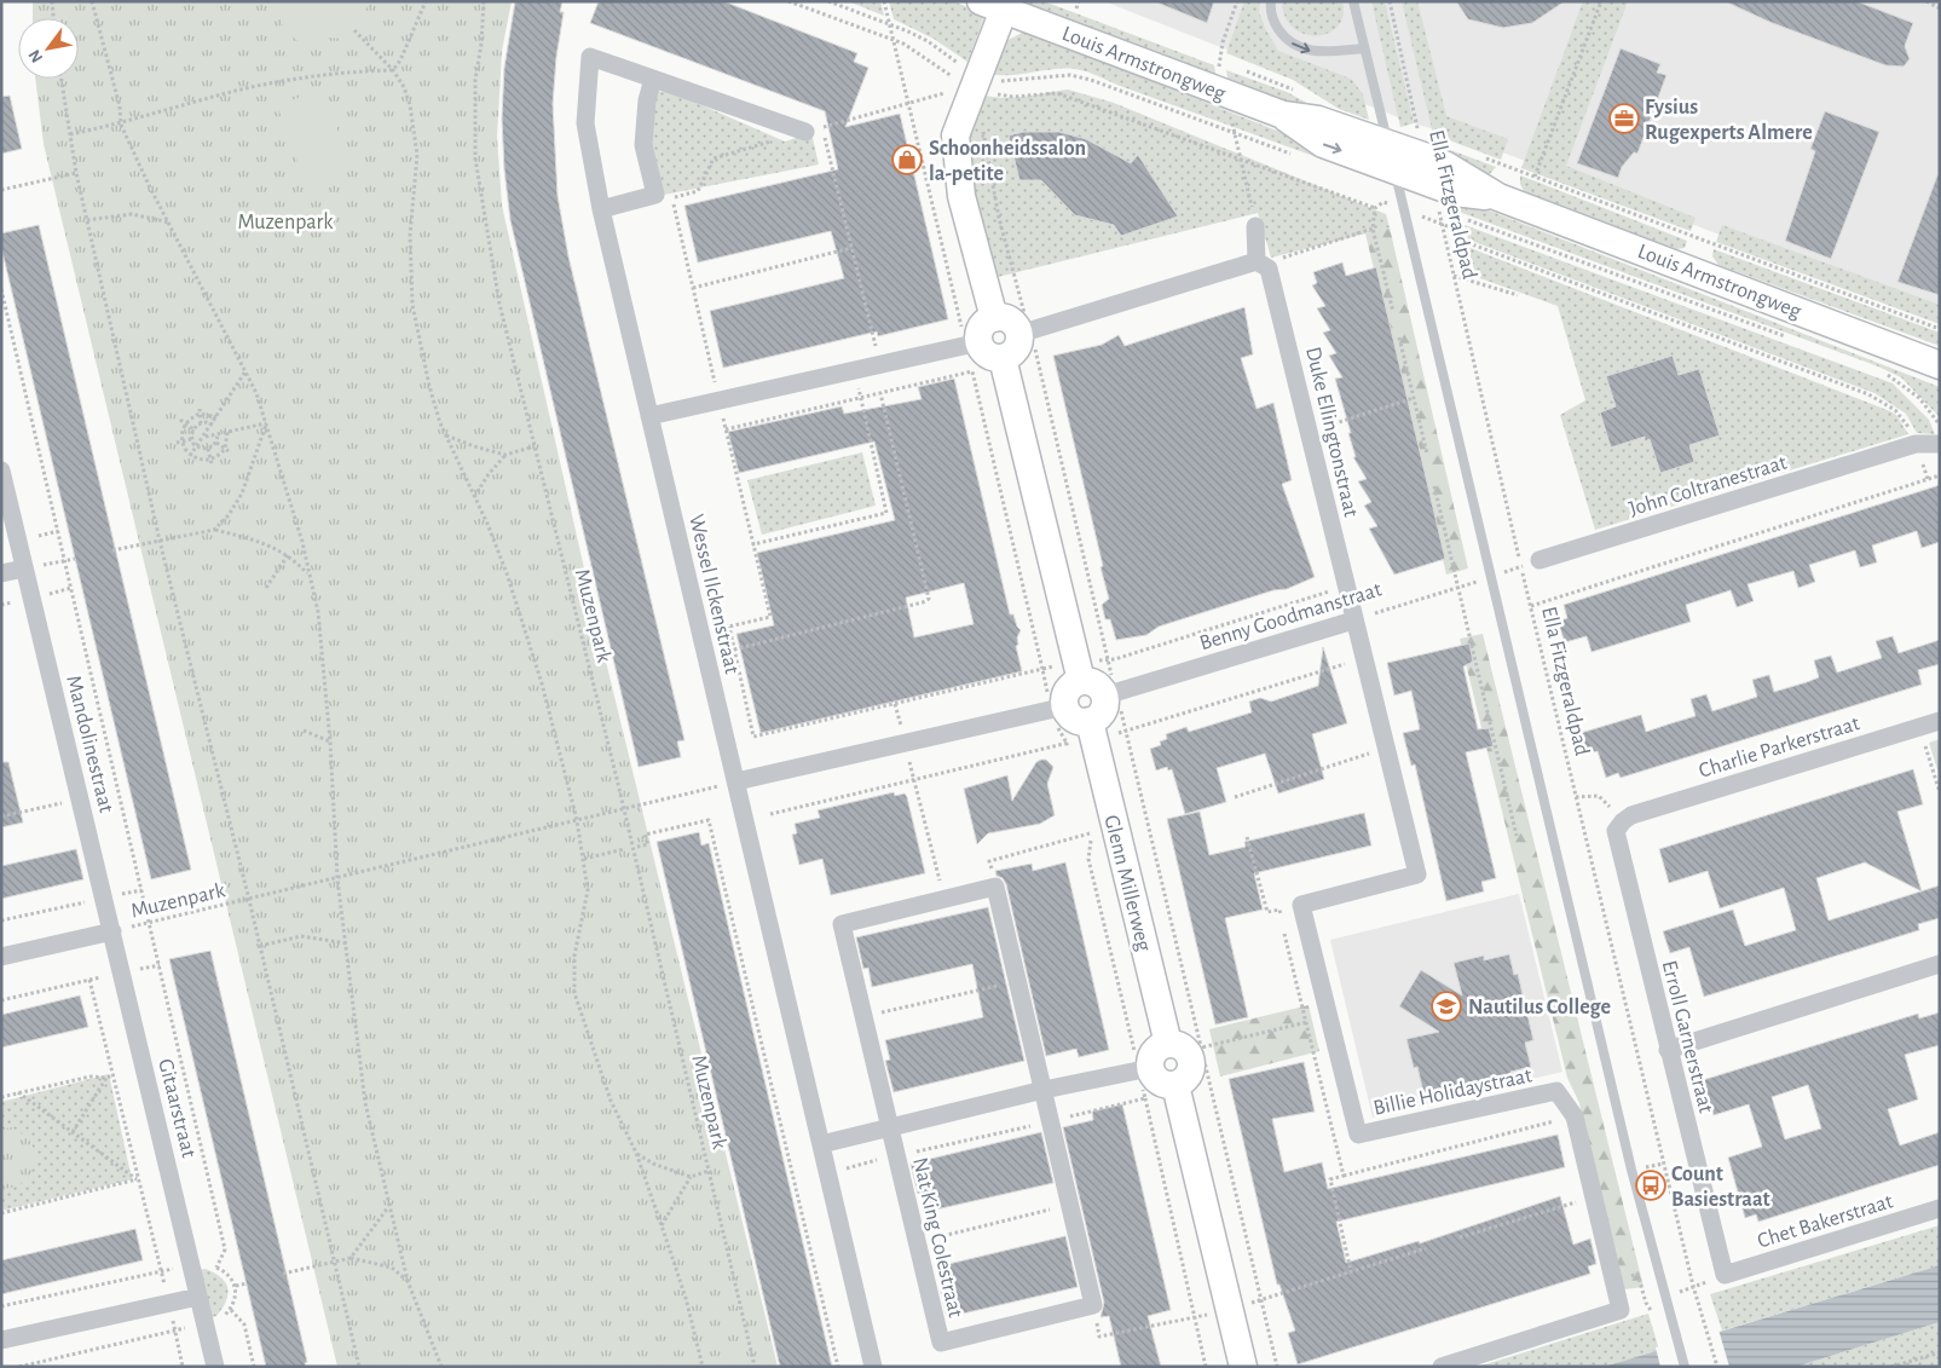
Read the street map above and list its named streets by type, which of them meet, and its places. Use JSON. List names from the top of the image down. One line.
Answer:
{"streets":{"street":["Louis Armstrongweg","Duke Ellingtonstraat","John Coltranestraat","Wessel Ilckenstraat","Benny Goodmanstraat","Mandolinestraat","Charlie Parkerstraat","Glenn Millerweg","Erroll Garnerstraat","Billie Holidaystraat","Gitaarstraat","Chet Bakerstraat","Nat King Colestraat"],"path":["Ella Fitzgeraldpad","Muzenpark"]},"crossings":[["Louis Armstrongweg","Ella Fitzgeraldpad"],["Duke Ellingtonstraat","Benny Goodmanstraat"],["Duke Ellingtonstraat","Billie Holidaystraat"],["Wessel Ilckenstraat","Muzenpark"],["Muzenpark","Mandolinestraat"],["Muzenpark","Gitaarstraat"],["Benny Goodmanstraat","Billie Holidaystraat"],["Mandolinestraat","Gitaarstraat"],["Charlie Parkerstraat","Erroll Garnerstraat"],["Erroll Garnerstraat","Chet Bakerstraat"]],"parks":["Muzenpark"],"places":{"office":["Fysius Rugexperts Almere"],"shop":["Schoonheidssalon la-petite"],"school or university":["Nautilus College"],"bus stop":["Count Basiestraat"]},"north":"bottom left"}
